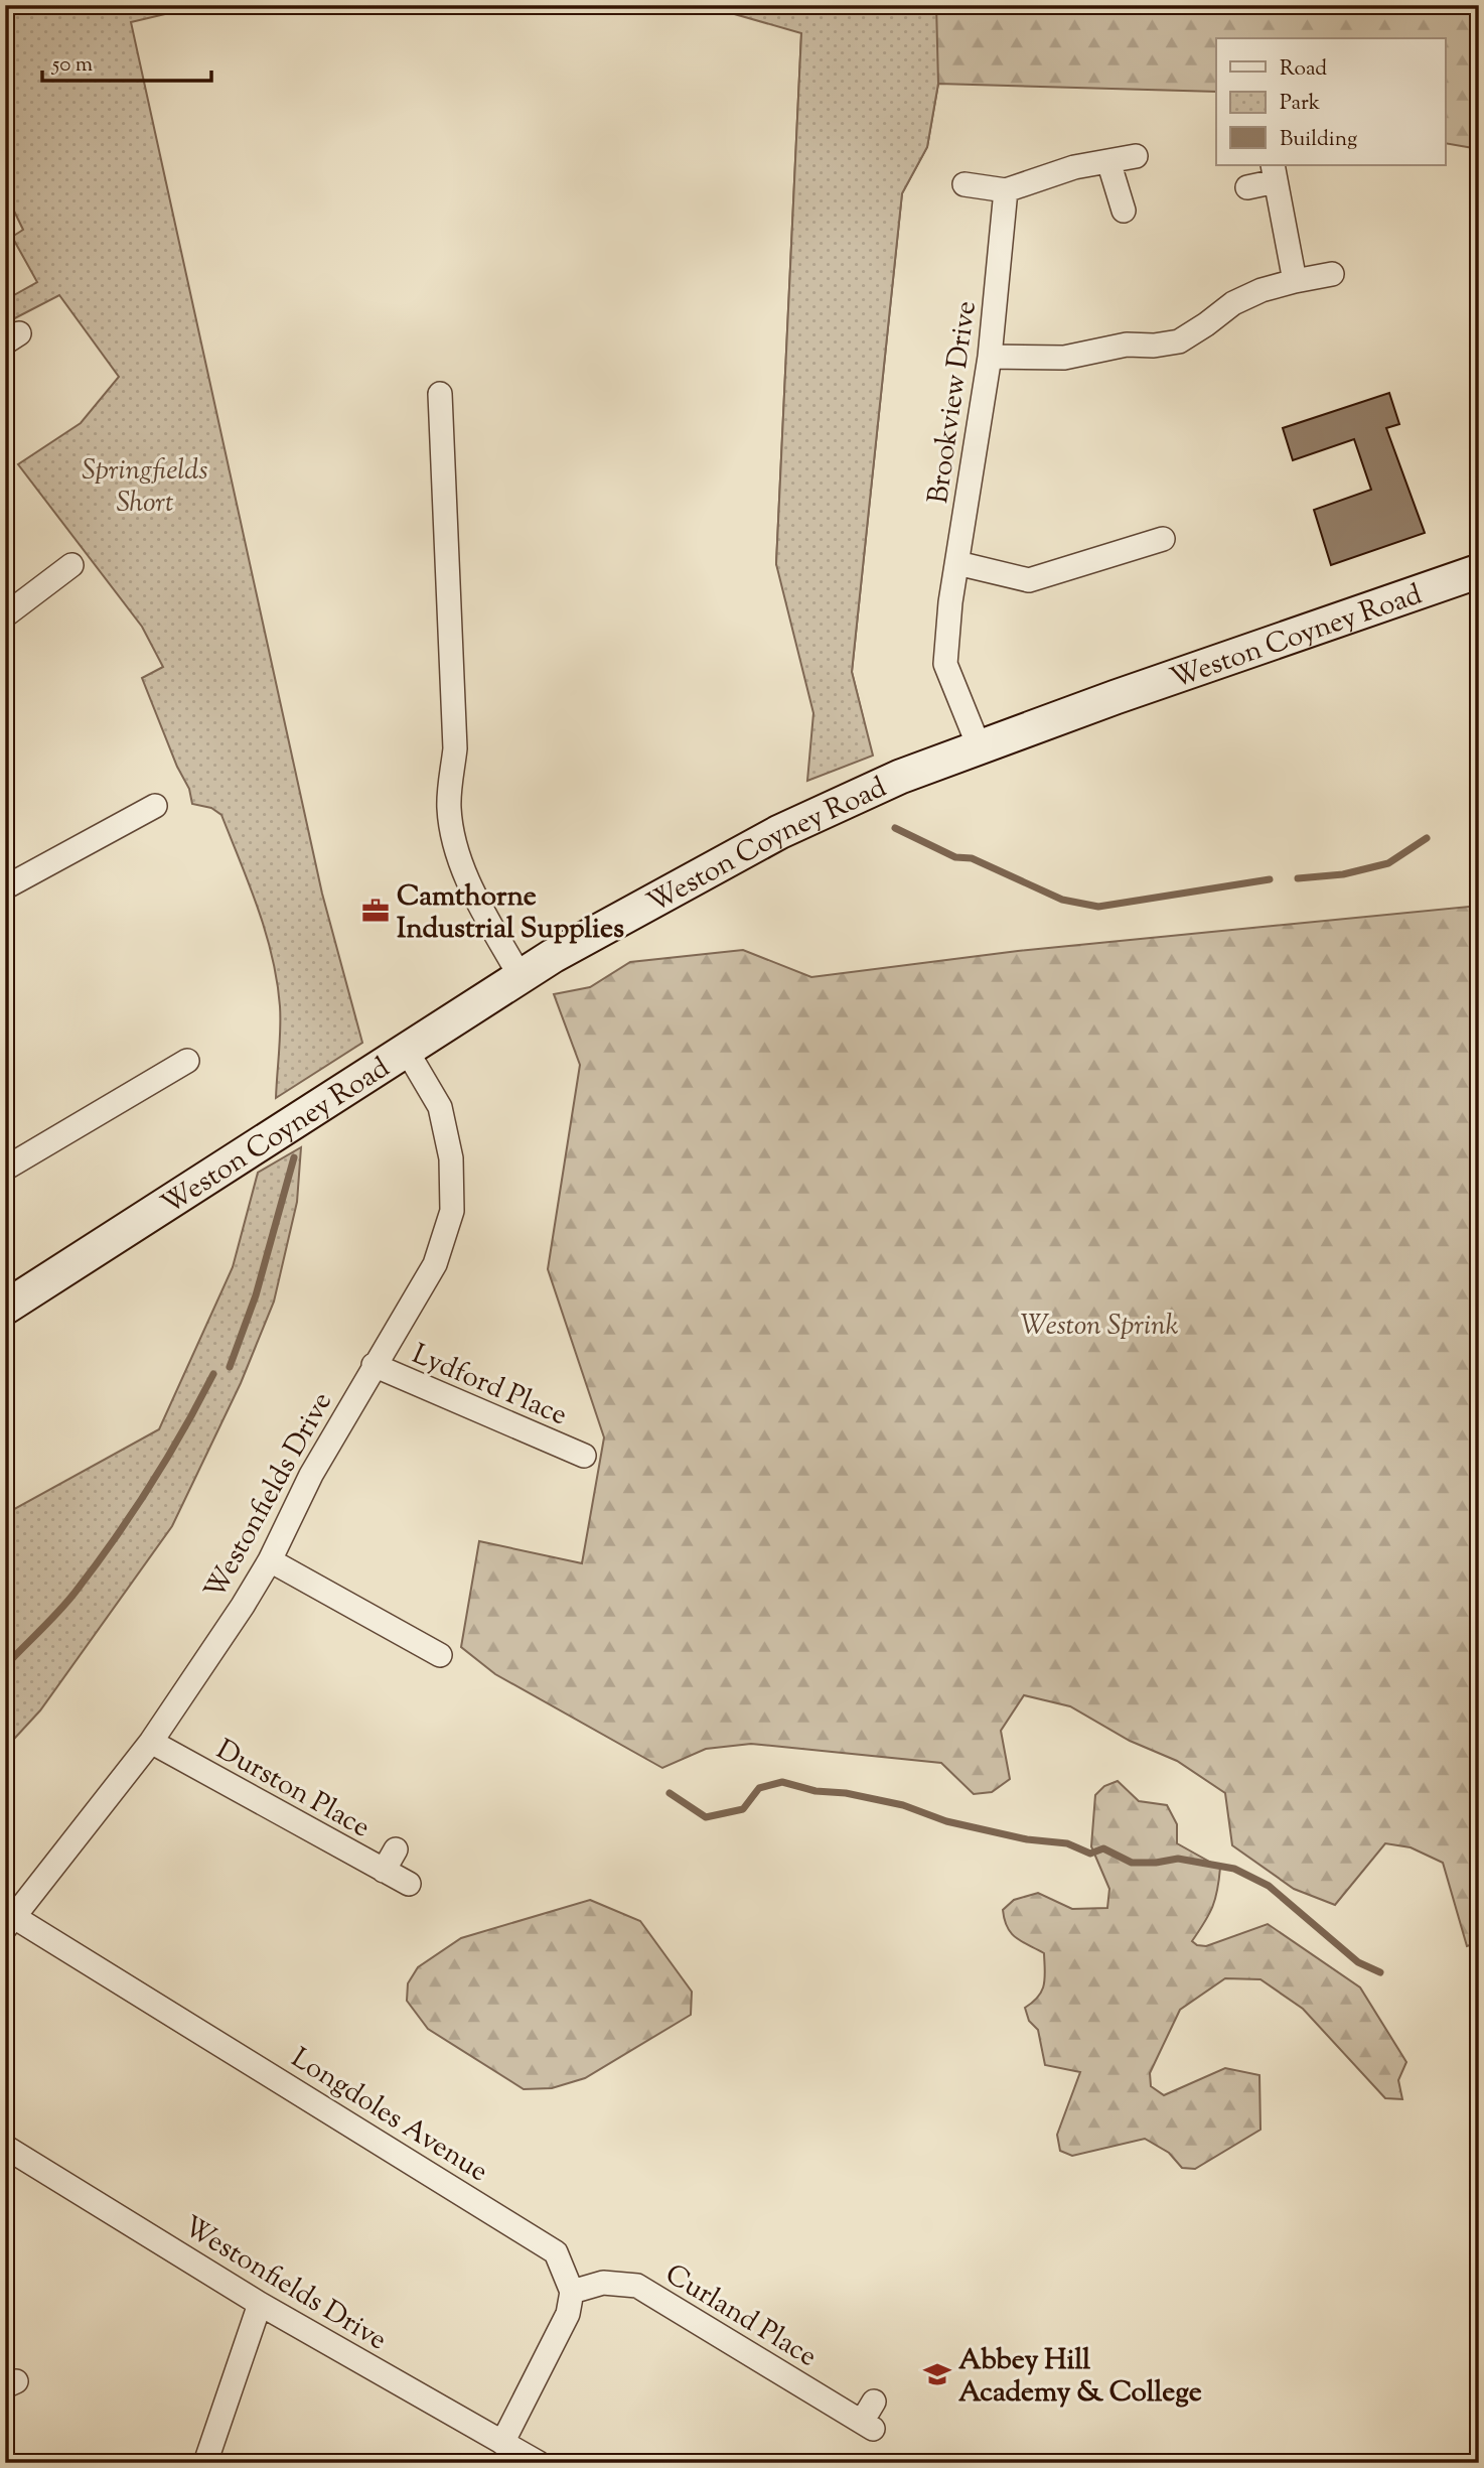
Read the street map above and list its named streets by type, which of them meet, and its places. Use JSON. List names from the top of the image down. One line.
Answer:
{"streets":{"street":["Brookview Drive","Weston Coyney Road","Lydford Place","Westonfields Drive","Durston Place","Longdoles Avenue","Curland Place"]},"crossings":[["Brookview Drive","Weston Coyney Road"],["Weston Coyney Road","Westonfields Drive"],["Lydford Place","Westonfields Drive"],["Westonfields Drive","Durston Place"],["Westonfields Drive","Longdoles Avenue"],["Longdoles Avenue","Curland Place"]],"parks":["Springfields Short","Weston Sprink"],"places":{"office":["Camthorne Industrial Supplies"],"school or university":["Abbey Hill Academy & College"]},"legend":["Road","Park","Building"],"scale_bar":"50 m"}
